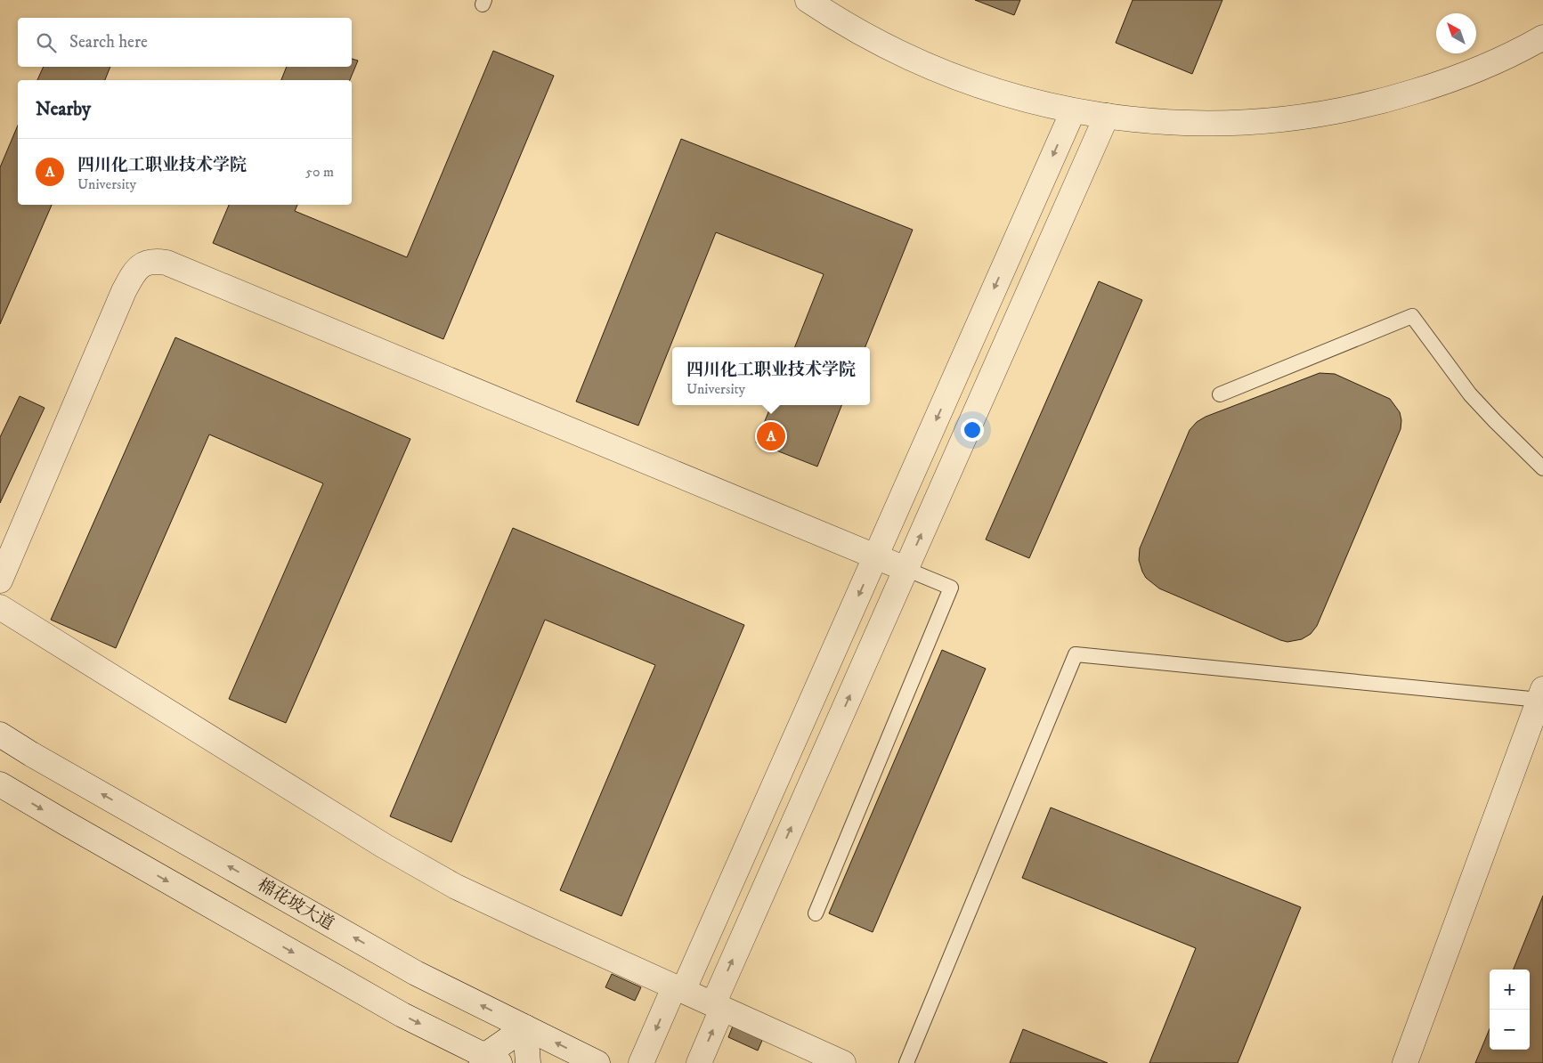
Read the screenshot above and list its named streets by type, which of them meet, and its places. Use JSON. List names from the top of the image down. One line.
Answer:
{"streets":{"street":["棉花坡大道"]},"north":"top left","page":{"search":"Search here","heading":"Nearby","list":[{"mark":"A","name":"四川化工职业技术学院","note":"University","value":"50 m"}],"popup":["四川化工职业技术学院","University"],"pins":"A","map_buttons":["+","−"]}}
